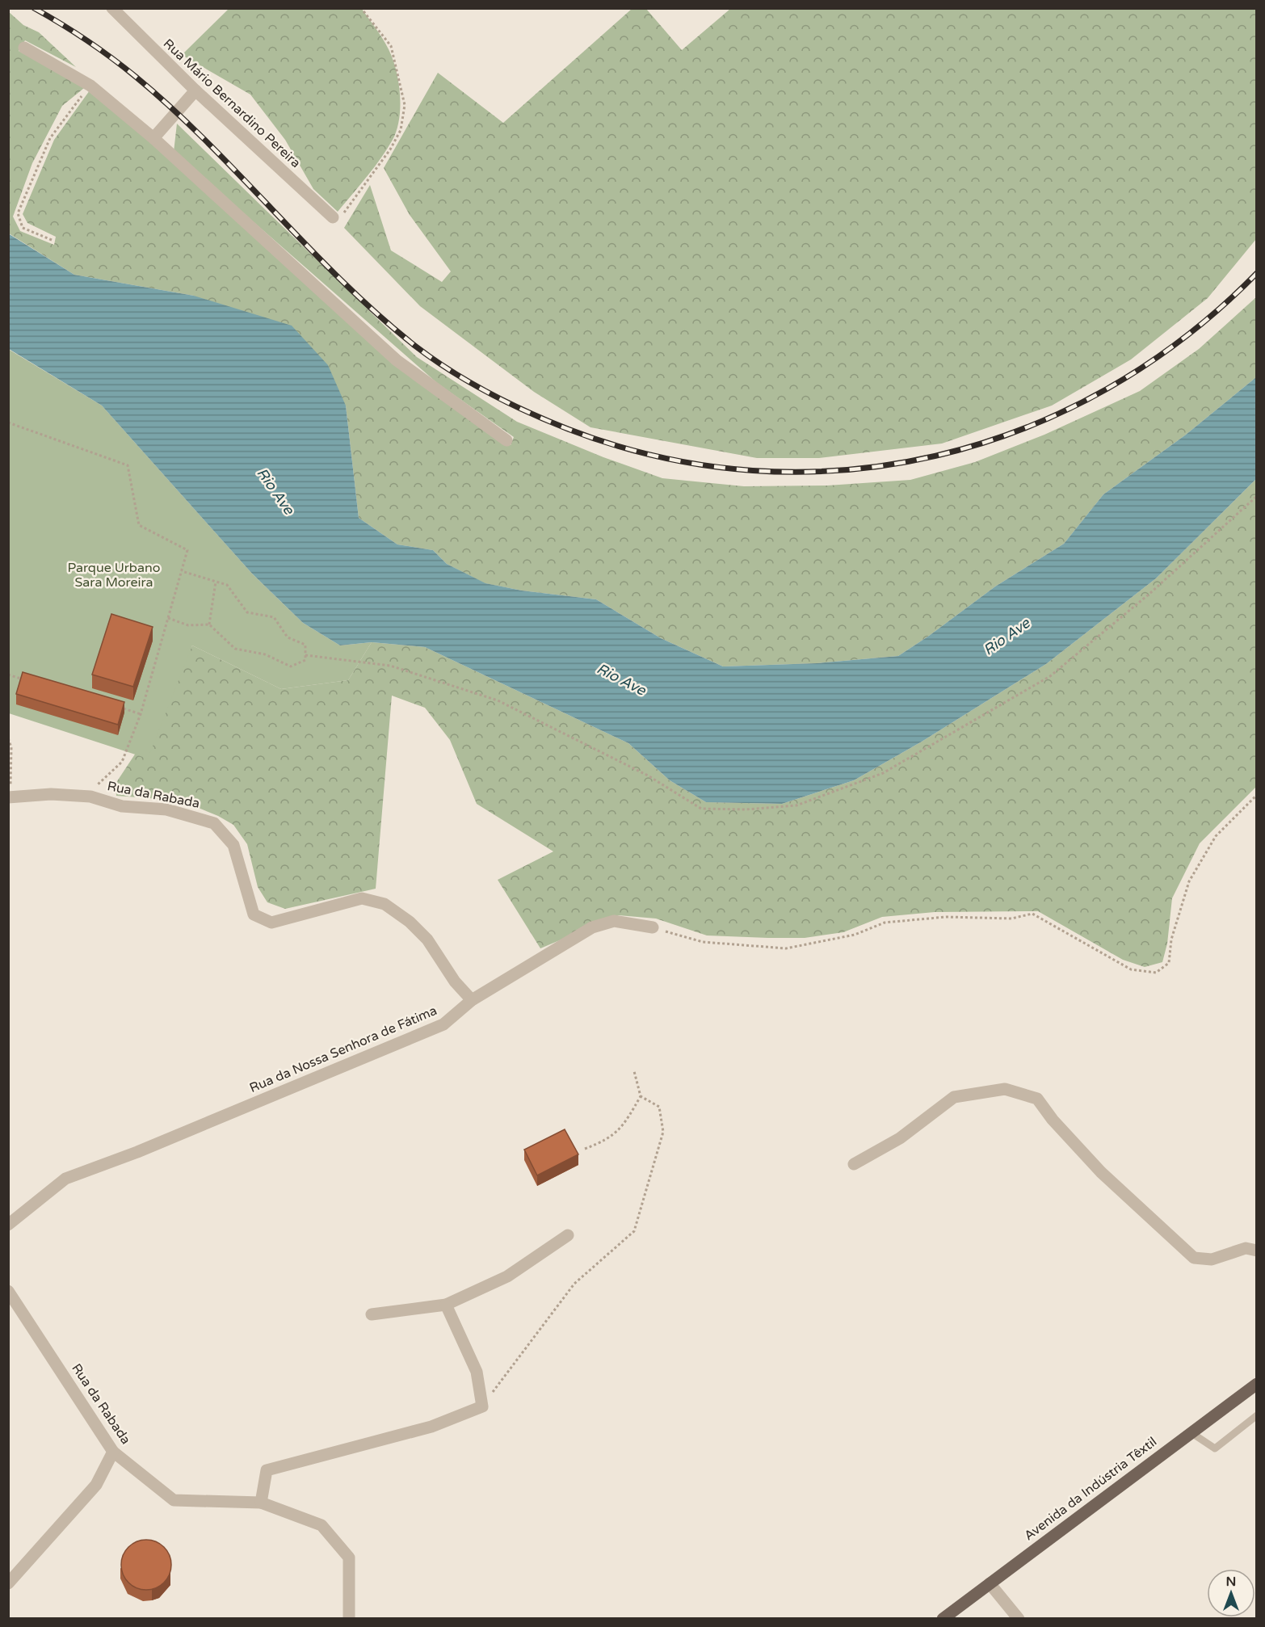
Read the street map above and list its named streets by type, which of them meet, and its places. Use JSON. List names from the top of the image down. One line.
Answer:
{"streets":{"main road":["Avenida da Indústria Têxtil"],"street":["Rua Mário Bernardino Pereira","Rua da Rabada","Rua da Nossa Senhora de Fátima"]},"crossings":[["Rua da Rabada","Rua da Nossa Senhora de Fátima"]],"water":["Rio Ave"],"parks":["Parque Urbano Sara Moreira"],"north":"top"}
